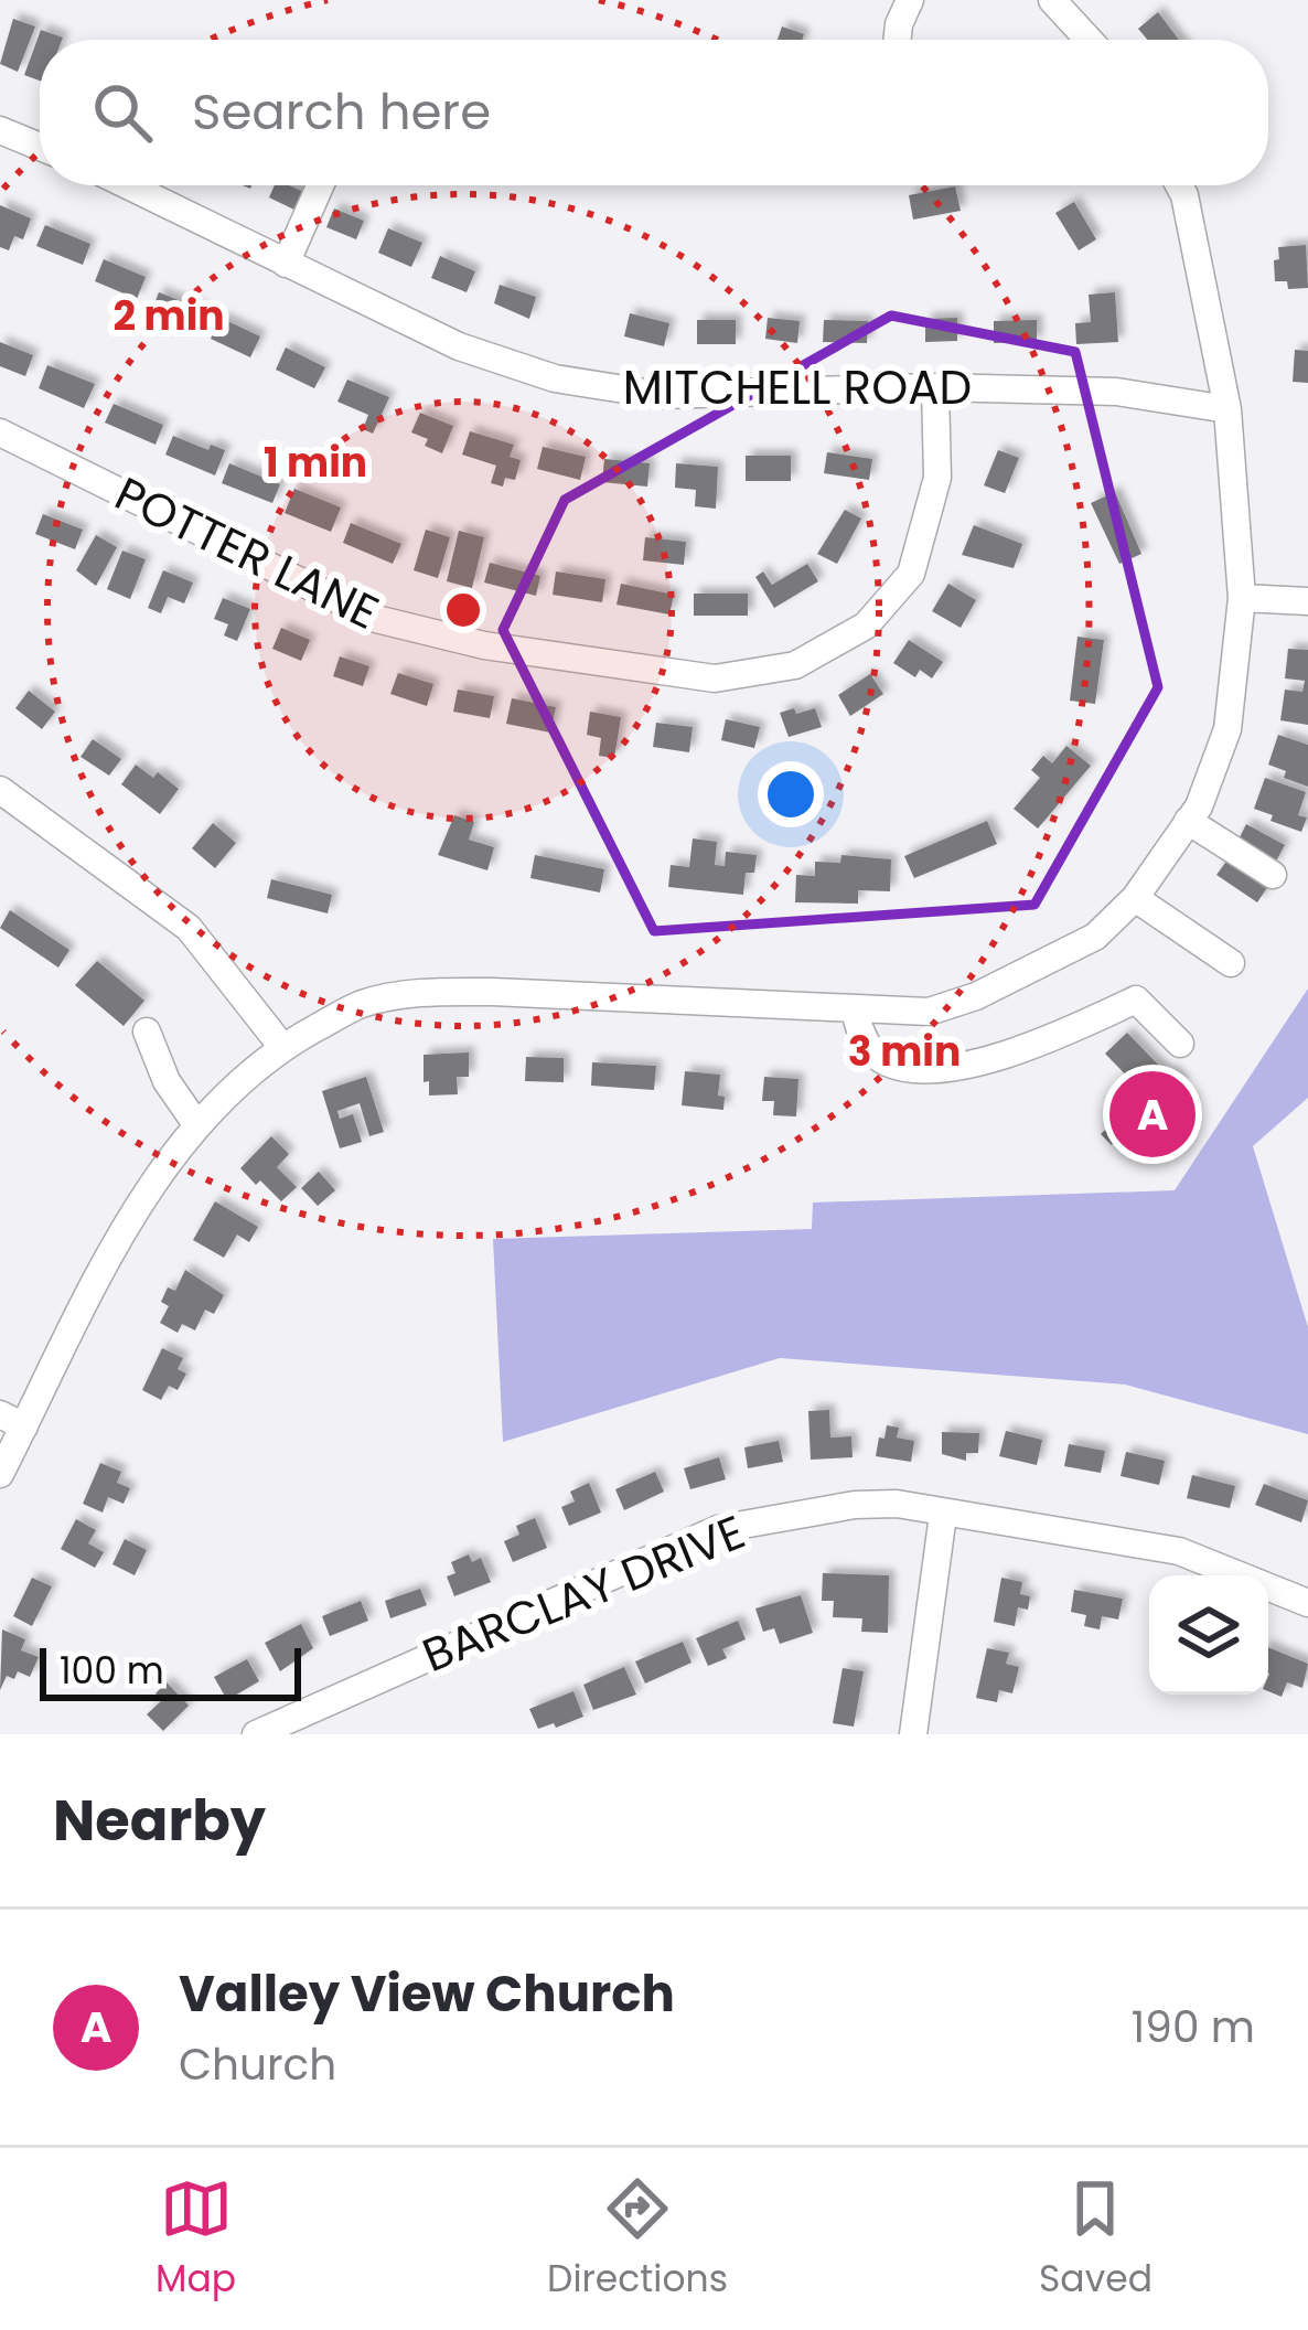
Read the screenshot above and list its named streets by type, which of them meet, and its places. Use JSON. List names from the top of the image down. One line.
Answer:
{"streets":{"street":["MITCHELL ROAD","POTTER LANE","BARCLAY DRIVE"]},"crossings":[["MITCHELL ROAD","POTTER LANE"]],"scale_bar":"100 m","page":{"search":"Search here","pins":"A","scale":"100 m","heading":"Nearby","list":[{"mark":"A","name":"Valley View Church","note":"Church","value":"190 m"}],"nav":["Map","Directions","Saved"]},"rings":["2 min","1 min","3 min"]}
